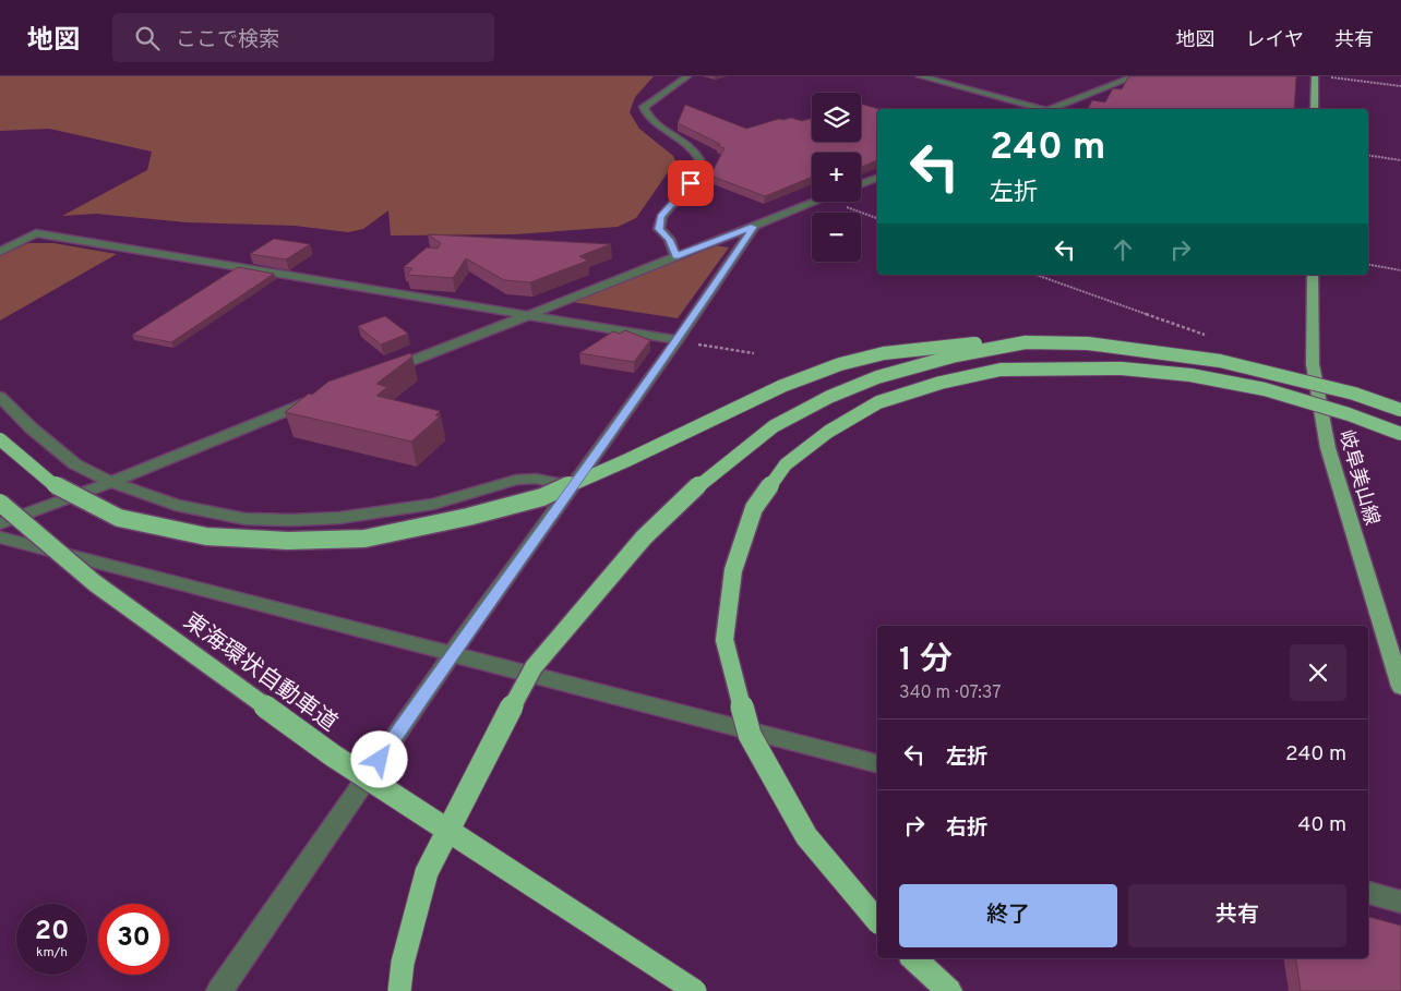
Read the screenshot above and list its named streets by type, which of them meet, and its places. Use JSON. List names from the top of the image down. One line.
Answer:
{"streets":{"highway":["東海環状自動車道"],"main road":["岐阜美山線"]},"page":{"header":"地図","search":"ここで検索","nav":["地図","レイヤ","共有"],"map_buttons":["+","−"],"turn":["240 m","左折"],"heading":["1 分","340 m · 07:37"],"list":[{"name":"左折","value":"240 m"},{"name":"右折","value":"40 m"}],"buttons":["終了","共有"],"speed":"20 km/h","limit":"30"}}
